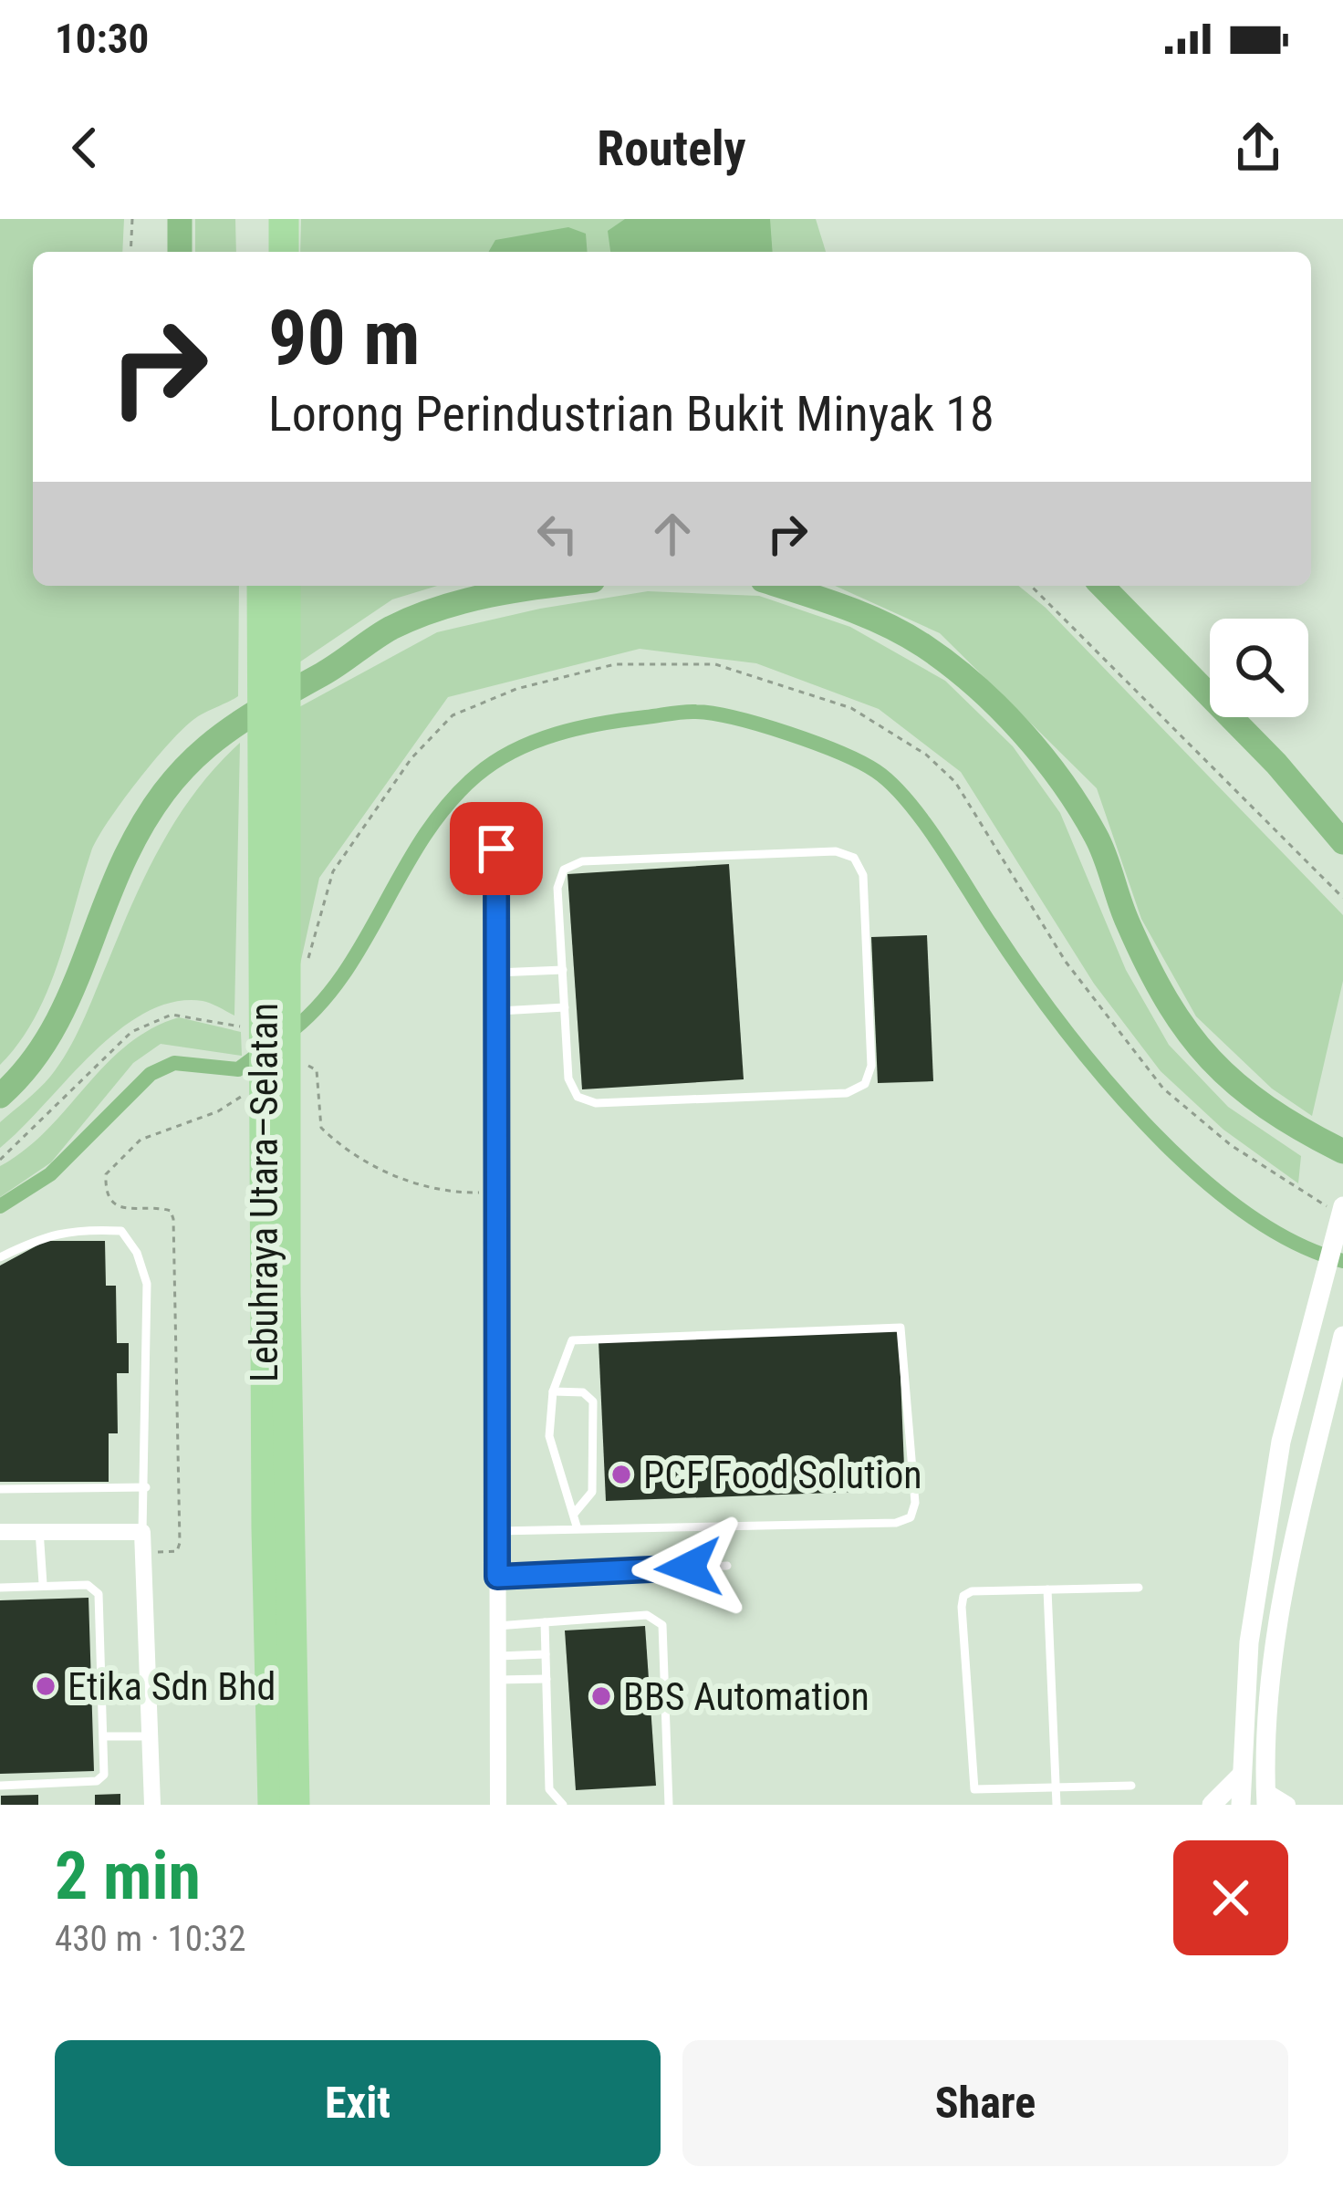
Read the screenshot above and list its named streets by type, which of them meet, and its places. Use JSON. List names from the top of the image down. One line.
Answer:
{"streets":{"highway":["Lebuhraya Utara–Selatan"]},"places":["PCF Food Solution","Etika Sdn Bhd","BBS Automation"],"page":{"status":"10:30","header":"Routely","turn":["90 m","Lorong Perindustrian Bukit Minyak 18"],"heading":["2 min","430 m · 10:32"],"buttons":["Exit","Share"]}}
